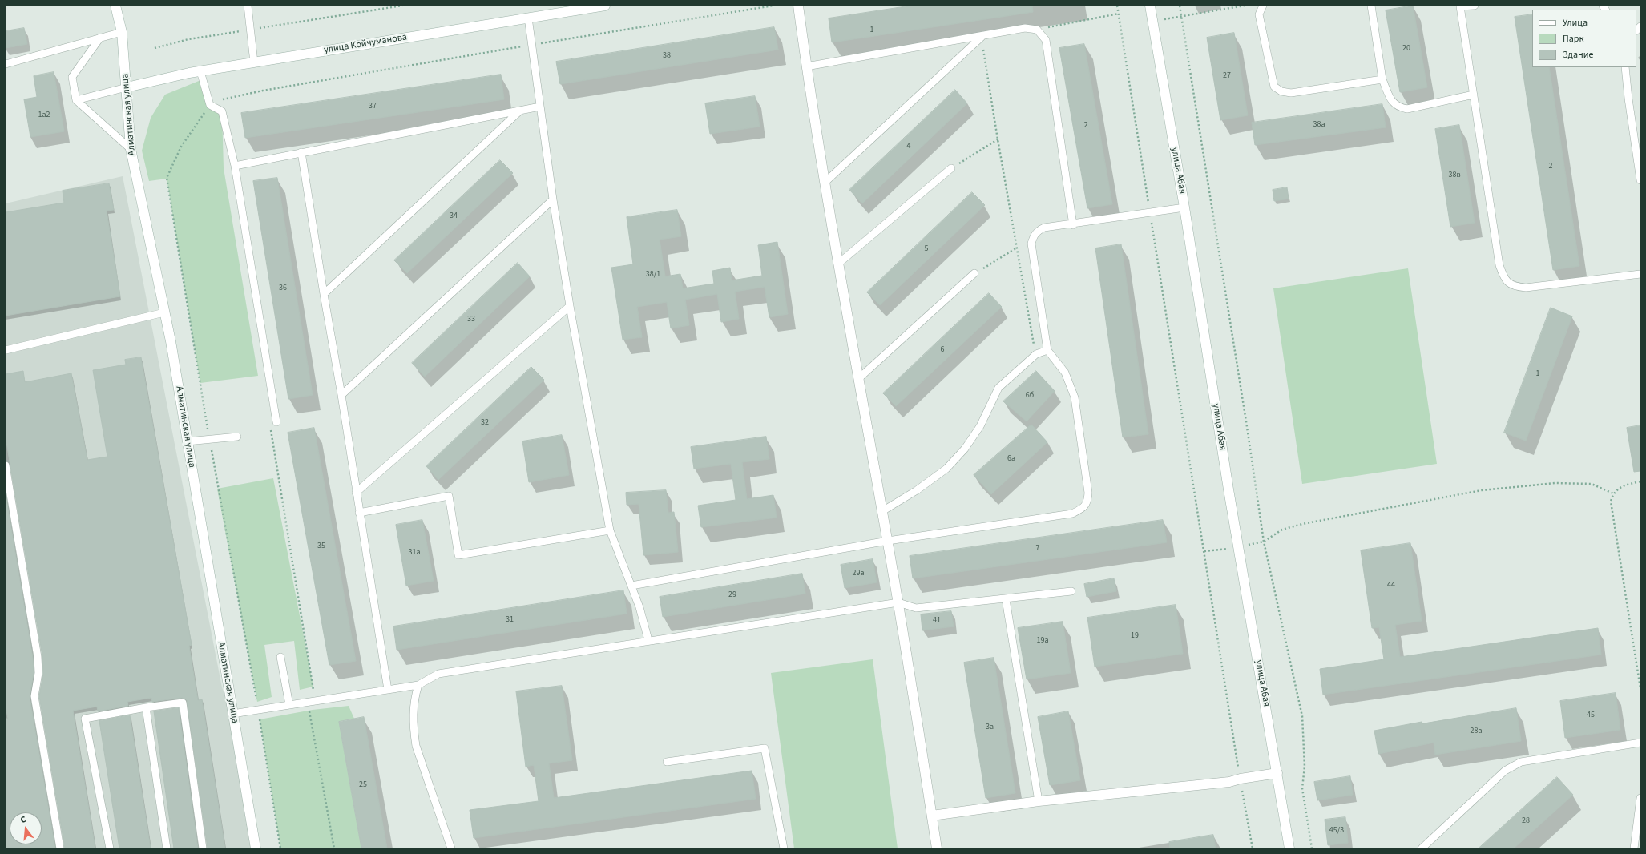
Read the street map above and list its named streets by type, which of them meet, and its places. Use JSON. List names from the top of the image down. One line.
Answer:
{"streets":{"street":["улица Койчуманова","Алматинская улица","улица Абая"]},"crossings":[["улица Койчуманова","Алматинская улица"]],"house_numbers":["1","20","38","27","37","1а2","38a","2","4","2","38в","34","5","38/1","36","33","6","1","6б","32","6a","35","7","31a","29а","44","29","31","41","19","19а","45","3a","28а","25","28","45/3"],"legend":["Улица","Парк","Здание"],"north":"top"}
